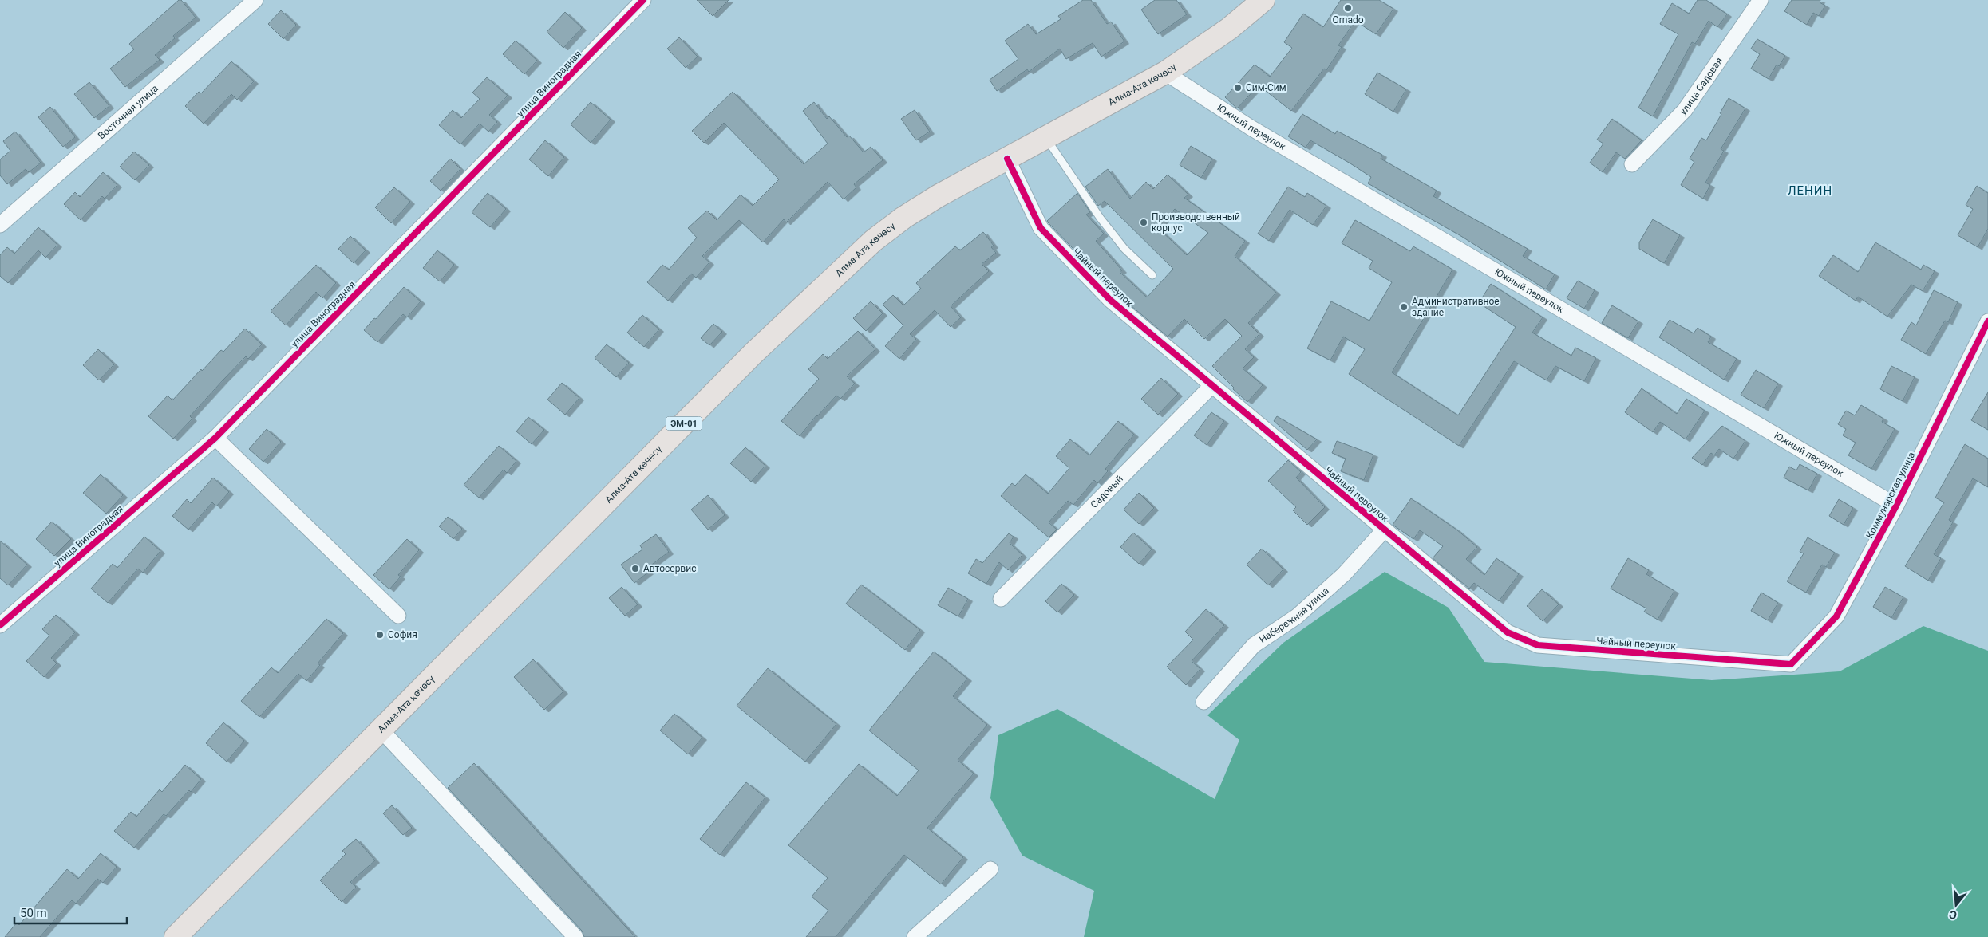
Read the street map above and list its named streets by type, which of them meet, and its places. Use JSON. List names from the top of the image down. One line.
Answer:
{"streets":{"highway":["Алма-Ата көчөсү","ЭМ-01"],"street":["улица Виноградная","улица Садовая","Восточная улица","Южный переулок","Чайный переулок","Садовый","Коммунарская улица","Набережная улица"]},"crossings":[["Алма-Ата көчөсү","Южный переулок"],["Алма-Ата көчөсү","Чайный переулок"],["Южный переулок","Коммунарская улица"],["Чайный переулок","Садовый"],["Чайный переулок","Коммунарская улица"],["Чайный переулок","Набережная улица"]],"districts":["ЛЕНИН"],"places":["Ornado","Сим-Сим","Производственный корпус","Административное здание","Автосервис","София"],"scale_bar":"50 m","north":"bottom"}
